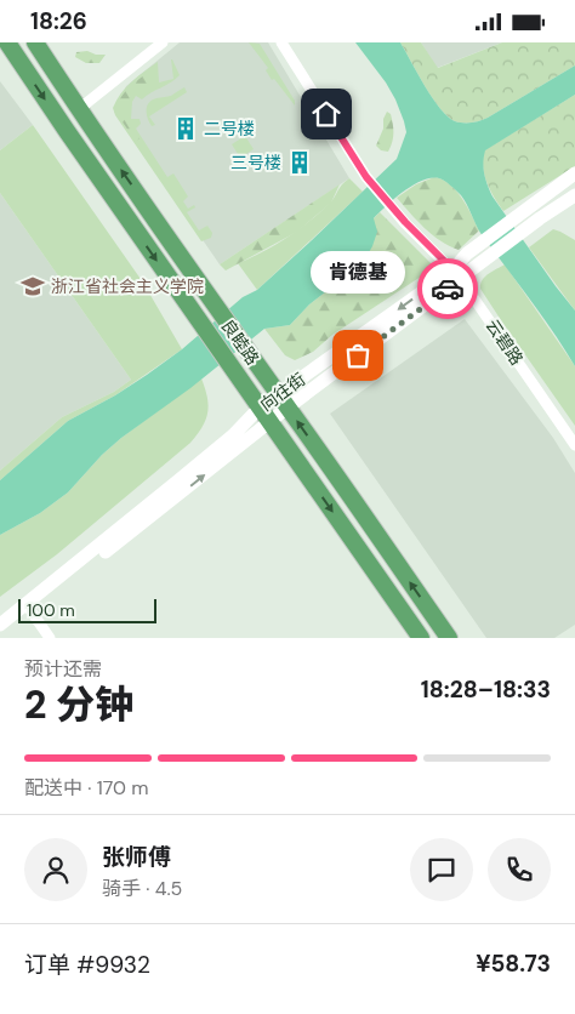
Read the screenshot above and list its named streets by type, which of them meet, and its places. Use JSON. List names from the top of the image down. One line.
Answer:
{"streets":{"main road":["良睦路"],"street":["云碧路","向往街"]},"crossings":[["良睦路","向往街"],["云碧路","向往街"]],"places":{"building":["二号楼","三号楼"],"school or university":["浙江省社会主义学院"],"other":["肯德基"]},"scale_bar":"100 m","page":{"status":"18:26","bubble":"肯德基","scale":"100 m","heading":["2 分钟","预计还需","18:28–18:33"],"panel":["张师傅","骑手 · 4.5","订单 #9932","¥58.73"],"bar":"配送中 · 170 m"}}
